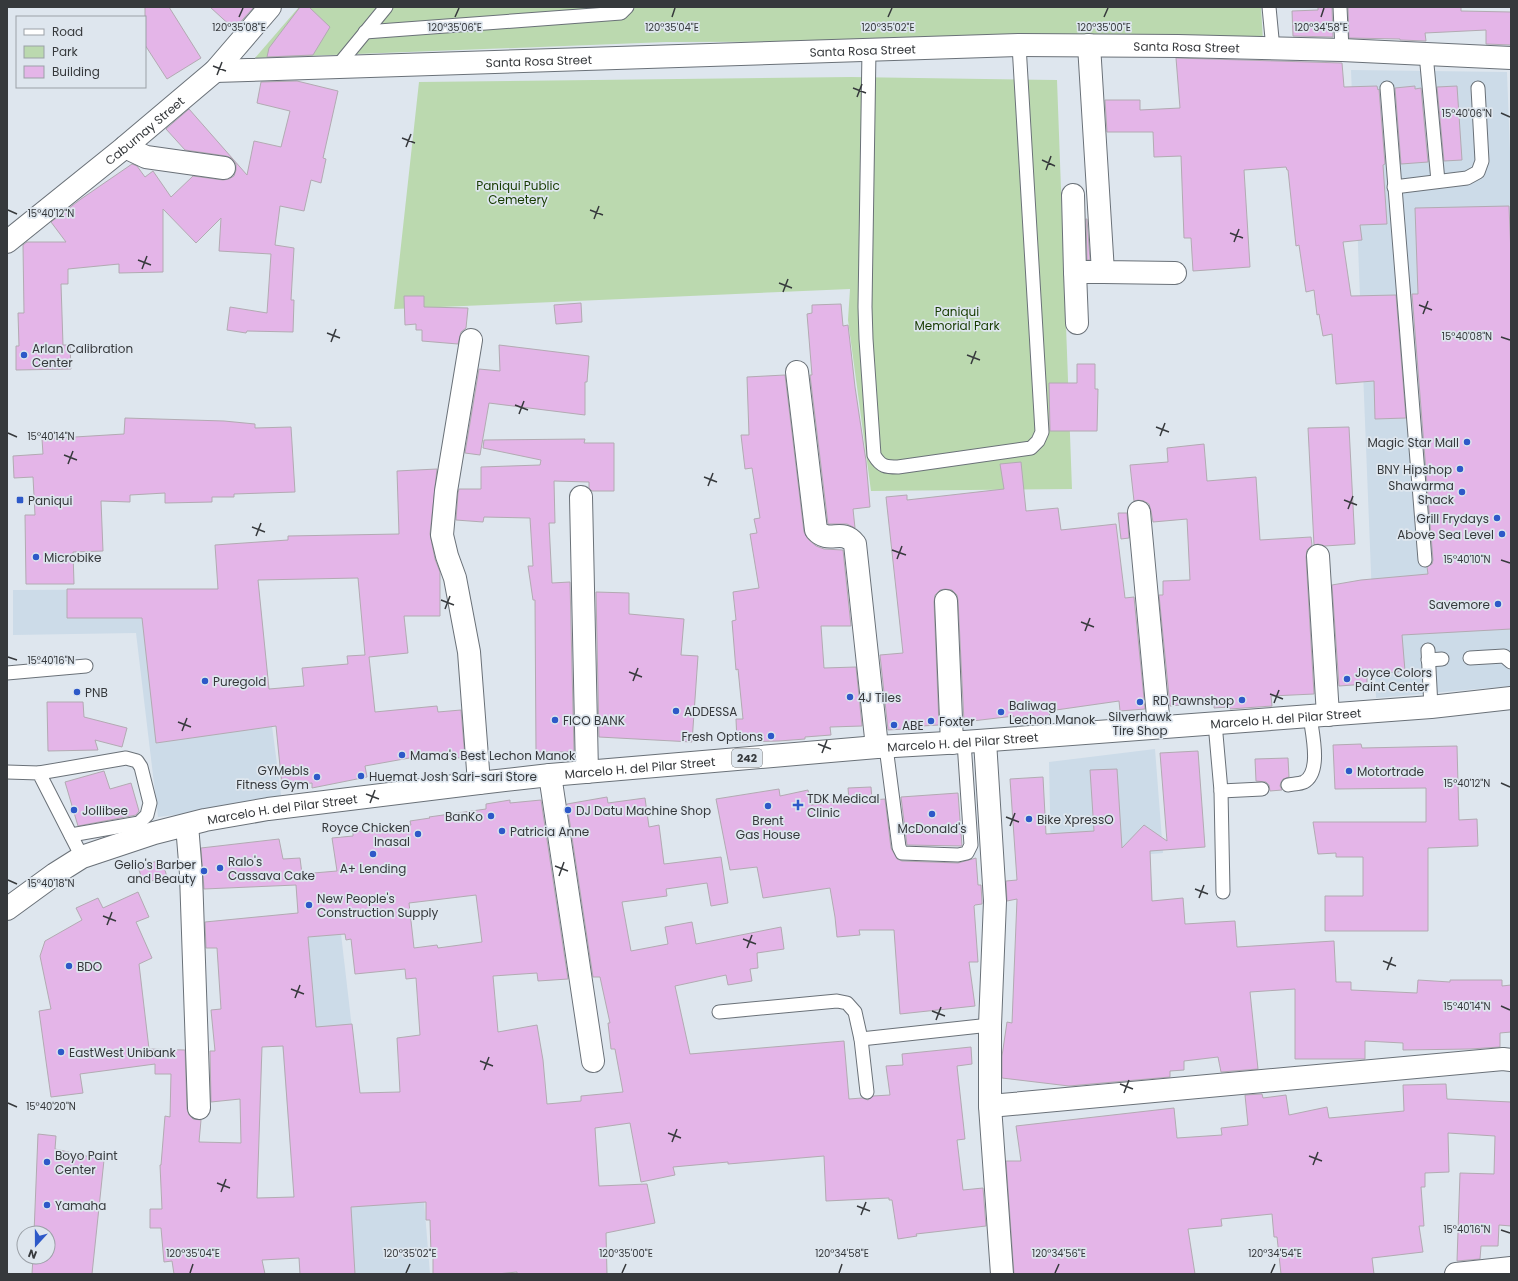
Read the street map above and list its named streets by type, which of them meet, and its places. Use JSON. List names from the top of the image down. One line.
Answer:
{"streets":{"street":["Santa Rosa Street","Caburnay Street","Marcelo H. del Pilar Street","242"]},"crossings":[["Santa Rosa Street","Caburnay Street"]],"parks":["Paniqui Public Cemetery","Paniqui Memorial Park"],"places":{"other":["Arlan Calibration Center","Magic Star Mall","BNY Hipshop","Shawarma Shack","Grill Frydays","Above Sea Level","Microbike","Savemore","Joyce Colors Paint Center","Puregold","PNB","4J Tiles","RD Pawnshop","Silverhawk Tire Shop","ADDESSA","Baliwag Lechon Manok","FICO BANK","Foxter","ABE","Fresh Options","Mama's Best Lechon Manok","Motortrade","Huemat Josh Sari-sari Store","GYMebls Fitness Gym","Brent Gas House","Jollibee","DJ Datu Machine Shop","McDonald's","BanKo","Bike XpressO","Patricia Anne","Royce Chicken Inasal","A+ Lending","Ralo's Cassava Cake","Gelio's Barber and Beauty","New People's Construction Supply","BDO","EastWest Unibank","Boyo Paint Center","Yamaha"],"transit":["Paniqui"],"health":["TDK Medical Clinic"]},"legend":["Road","Park","Building"],"north":"bottom","coordinates":["120°35'06\"E","120°35'04\"E","120°35'02\"E","120°35'00\"E","120°34'58\"E","120°35'08\"E","15°40'06\"N","15°40'12\"N","15°40'08\"N","15°40'14\"N","15°40'10\"N","15°40'16\"N","15°40'18\"N","15°40'20\"N","120°34'56\"E","120°34'54\"E"]}
